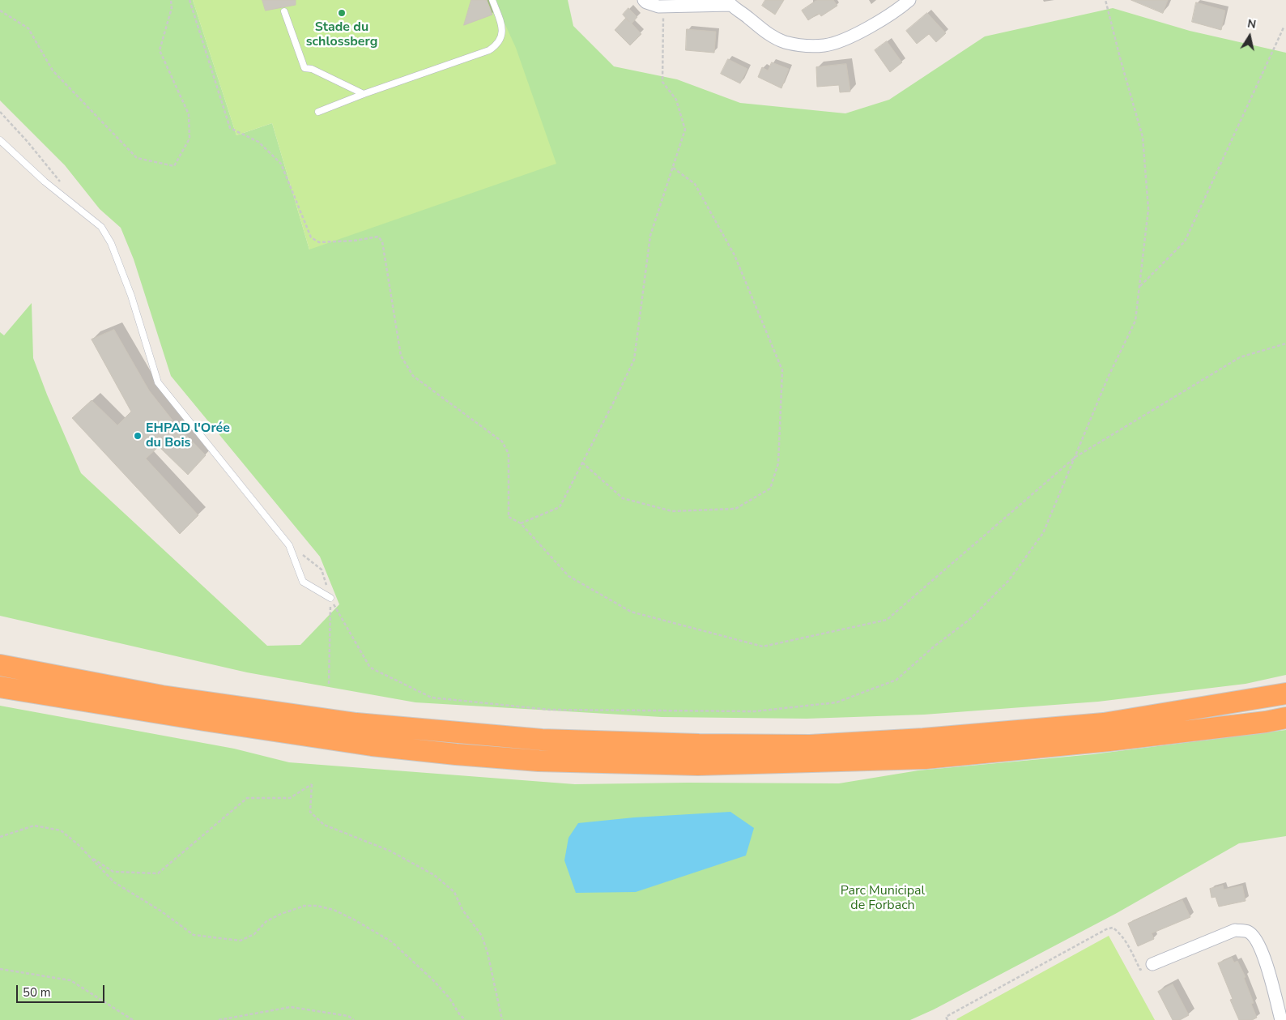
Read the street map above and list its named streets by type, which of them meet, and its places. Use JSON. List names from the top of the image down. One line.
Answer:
{"parks":["Parc Municipal de Forbach"],"places":["Stade du schlossberg","EHPAD l'Orée du Bois"],"scale_bar":"50 m","north":"top"}
